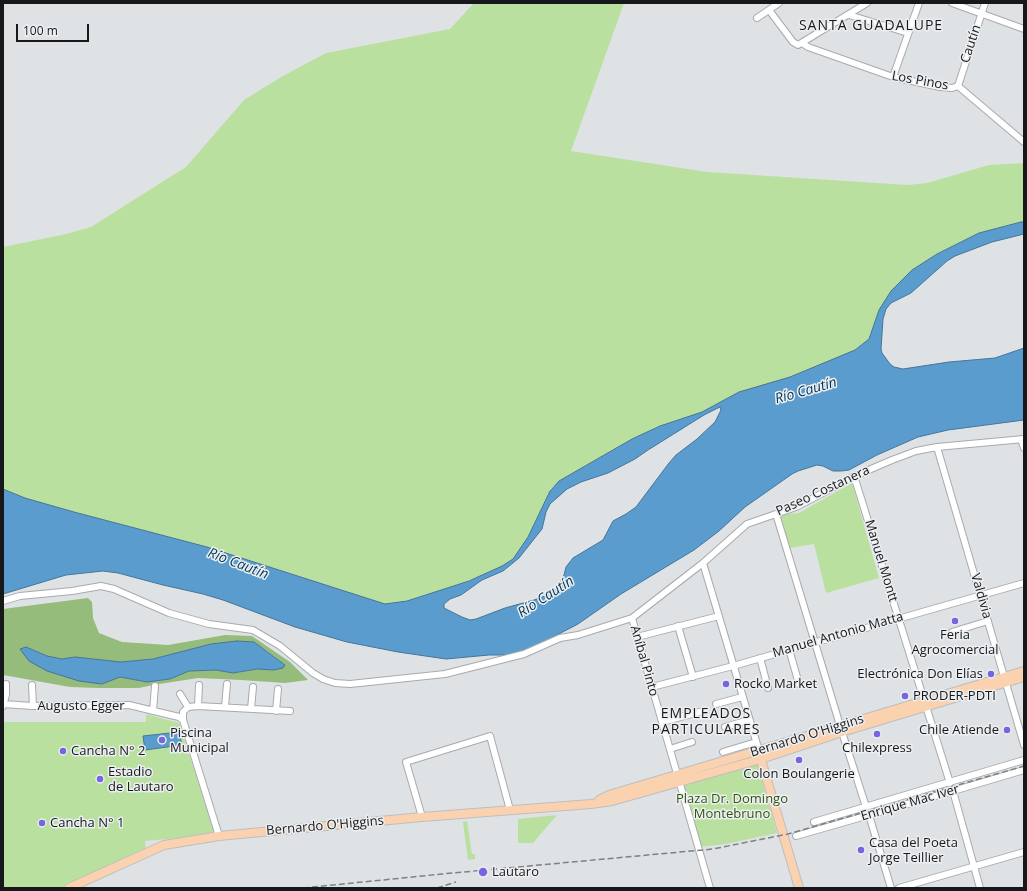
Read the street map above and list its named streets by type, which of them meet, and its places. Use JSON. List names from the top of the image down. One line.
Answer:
{"streets":{"main road":["Bernardo O'Higgins"],"street":["Cautín","Los Pinos","Paseo Costanera","Manuel Montt","Valdivia","Manuel Antonio Matta","Aníbal Pinto","Augusto Egger","Enrique Mac Iver"]},"crossings":[["Cautín","Los Pinos"],["Paseo Costanera","Manuel Montt"],["Paseo Costanera","Valdivia"],["Paseo Costanera","Aníbal Pinto"],["Manuel Montt","Manuel Antonio Matta"],["Manuel Montt","Bernardo O'Higgins"],["Manuel Montt","Enrique Mac Iver"],["Valdivia","Manuel Antonio Matta"],["Valdivia","Bernardo O'Higgins"],["Manuel Antonio Matta","Aníbal Pinto"],["Aníbal Pinto","Bernardo O'Higgins"]],"districts":["SANTA GUADALUPE","EMPLEADOS PARTICULARES"],"water":["Río Cautín"],"parks":["Plaza Dr. Domingo Montebruno"],"places":["Feria Agrocomercial","Electrónica Don Elías","Rocko Market","PRODER-PDTI","Chile Atiende","Chilexpress","Piscina Municipal","Cancha N° 2","Colon Boulangerie","Estadio de Lautaro","Cancha N° 1","Casa del Poeta Jorge Teillier","Lautaro"],"scale_bar":"100 m"}
